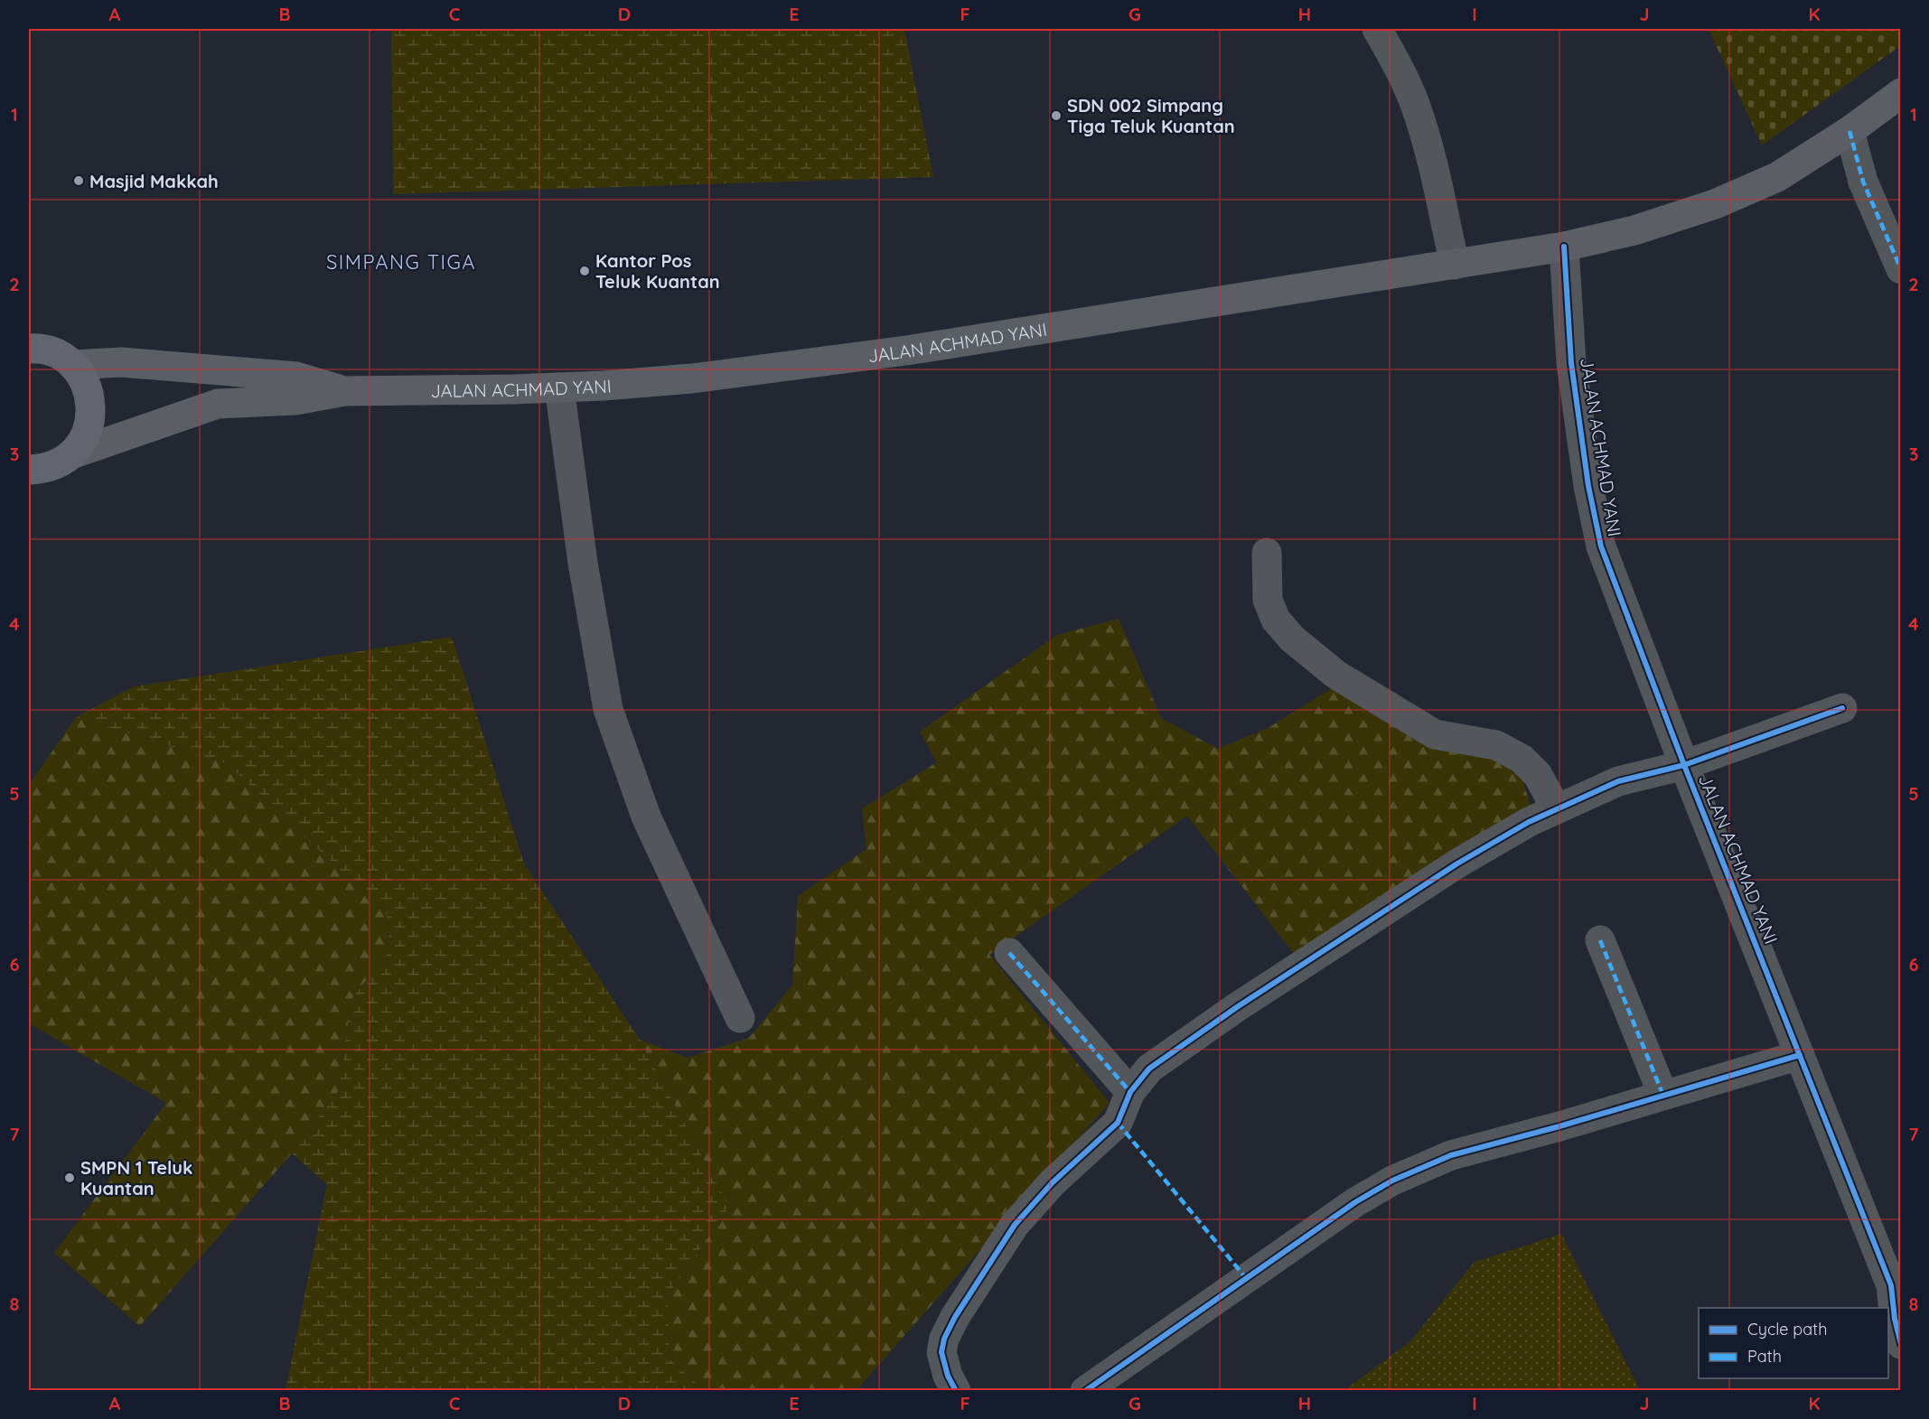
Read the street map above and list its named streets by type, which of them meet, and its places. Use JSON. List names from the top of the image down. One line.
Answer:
{"streets":{"main road":["JALAN ACHMAD YANI"]},"districts":["SIMPANG TIGA"],"places":["SDN 002 Simpang Tiga Teluk Kuantan","Masjid Makkah","Kantor Pos Teluk Kuantan","SMPN 1 Teluk Kuantan"],"legend":["Cycle path","Path"],"grid":{"columns":["A","B","C","D","E","F","G","H","I","J","K"],"rows":["1","2","3","4","5","6","7","8"]}}
